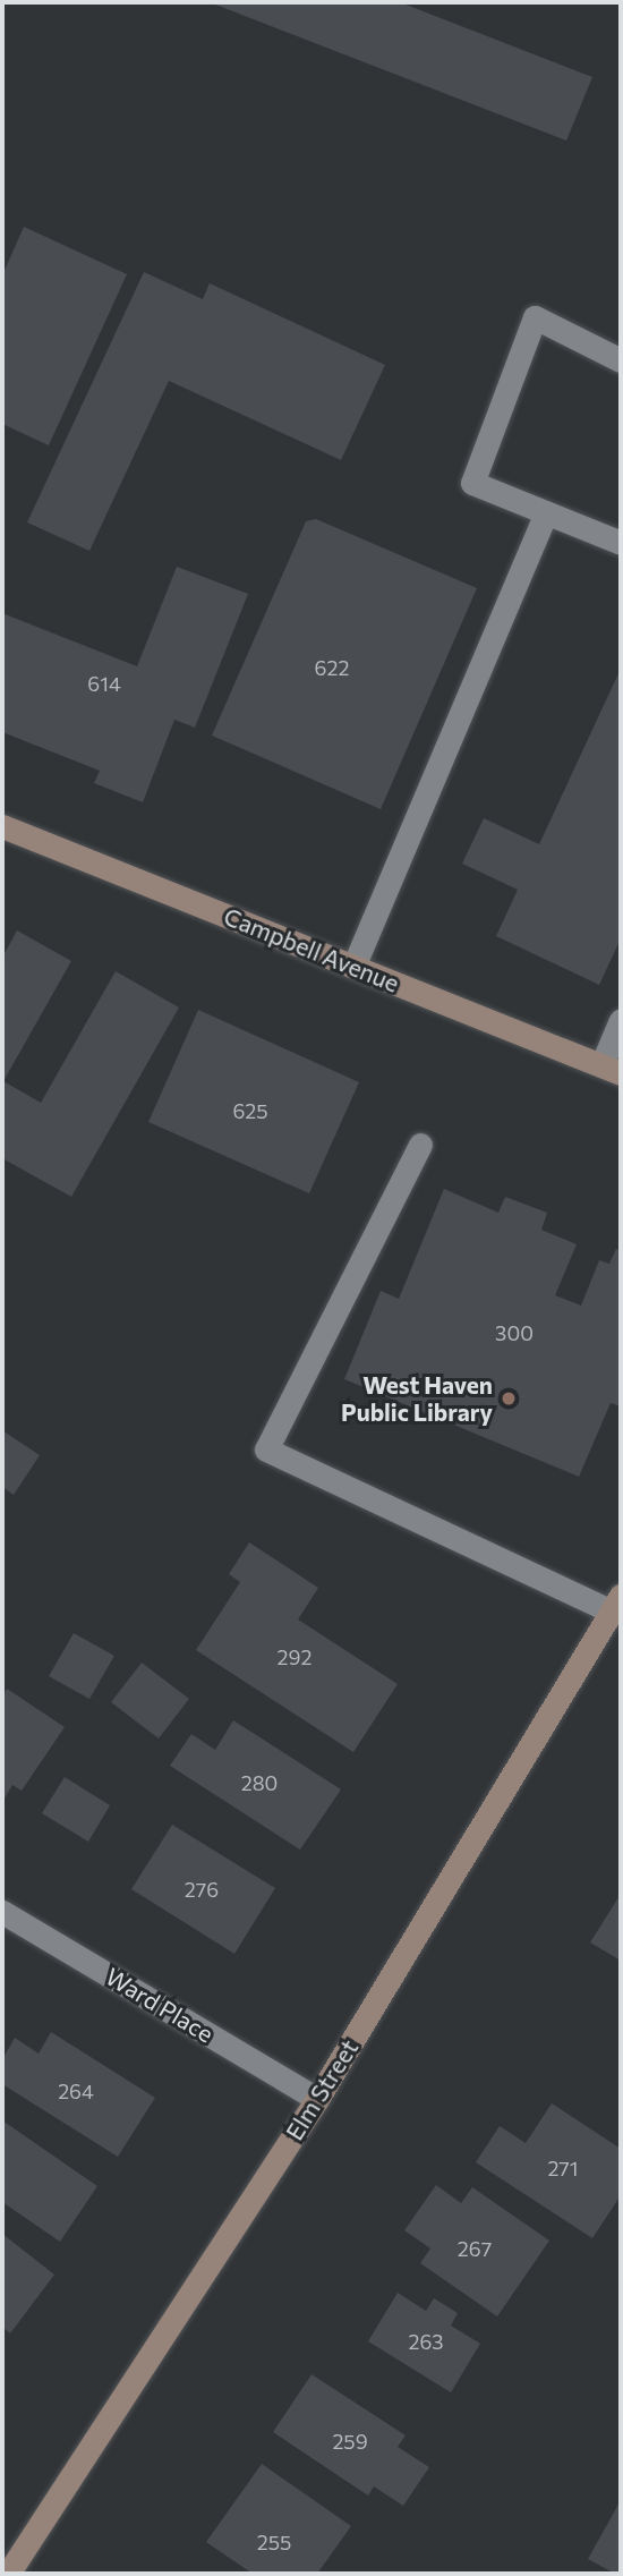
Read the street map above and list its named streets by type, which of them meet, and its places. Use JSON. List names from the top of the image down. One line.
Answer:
{"streets":{"main road":["Campbell Avenue","Elm Street"],"street":["Ward Place"]},"crossings":[["Ward Place","Elm Street"]],"places":["West Haven Public Library"],"house_numbers":["622","614","625","300","292","280","276","264","271","267","263","259","255"]}
